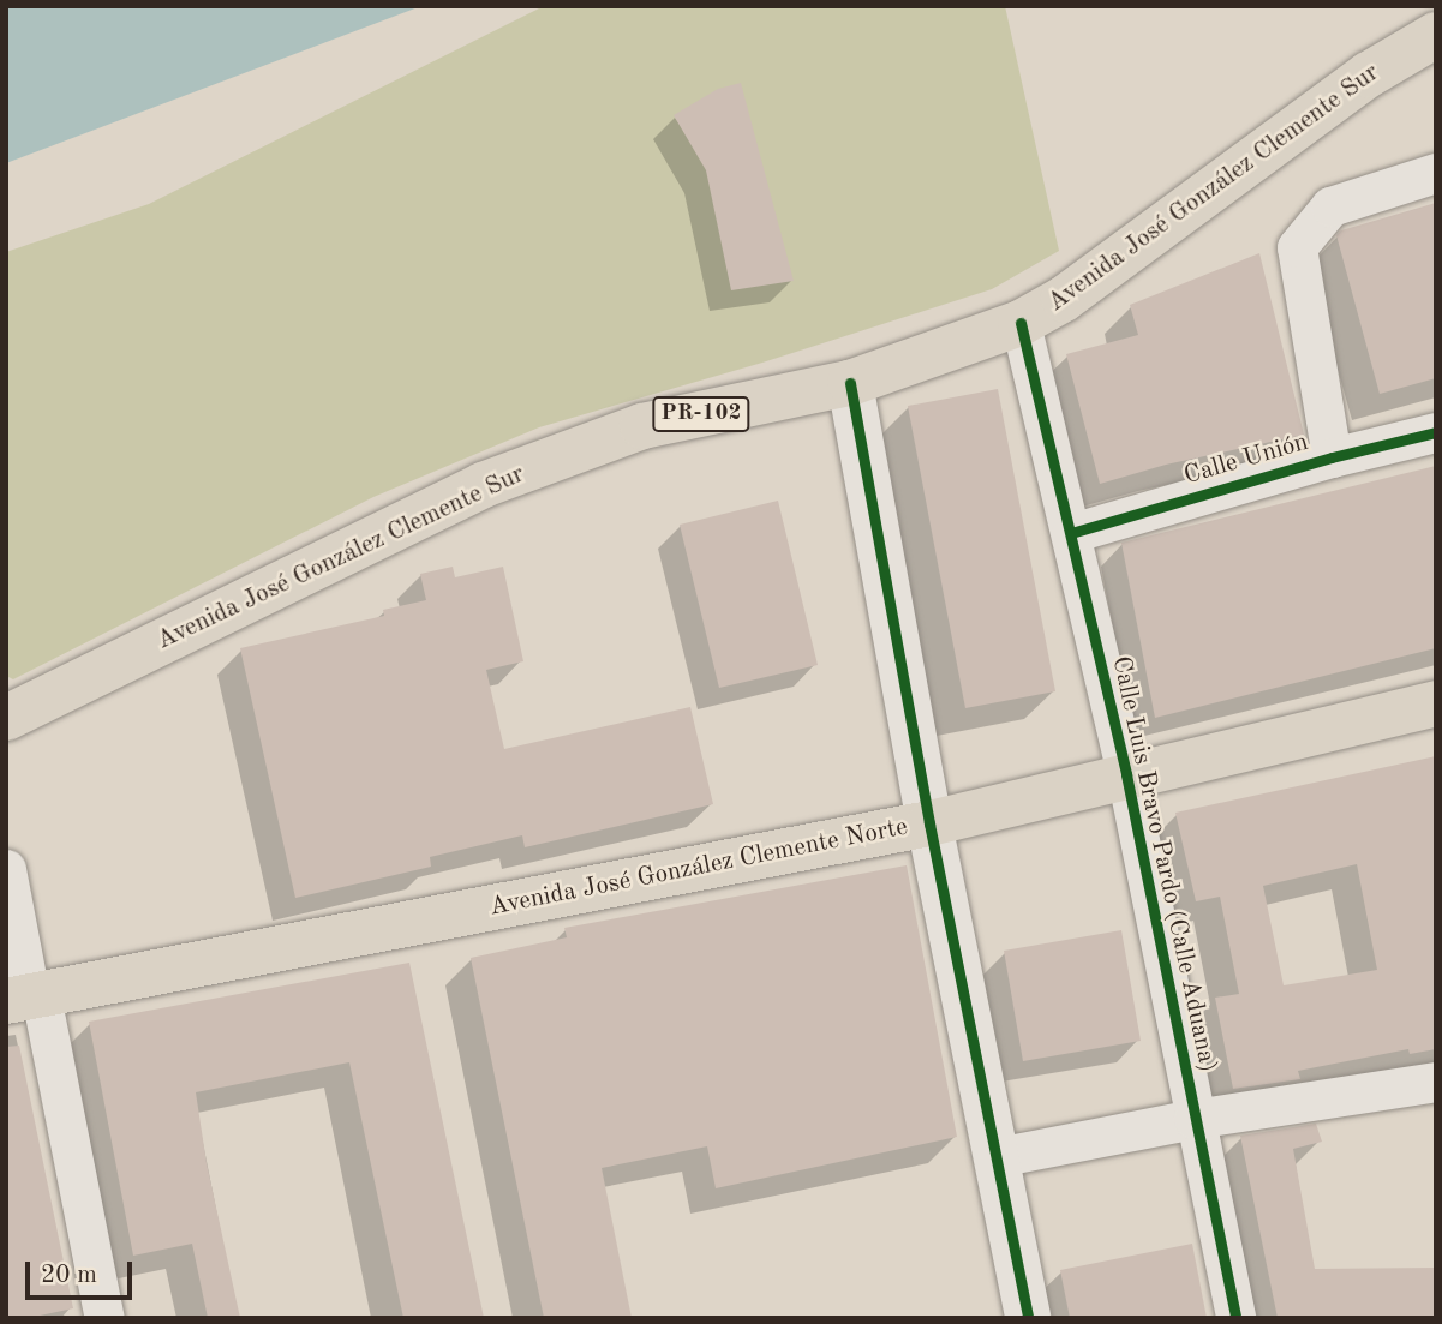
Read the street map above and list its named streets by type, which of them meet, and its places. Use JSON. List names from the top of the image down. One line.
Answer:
{"streets":{"main road":["Avenida José González Clemente Sur","PR-102","Avenida José González Clemente Norte"],"street":["Calle Unión","Calle Luis Bravo Pardo (Calle Aduana)"]},"crossings":[["Avenida José González Clemente Sur","Calle Luis Bravo Pardo (Calle Aduana)"],["Calle Unión","Calle Luis Bravo Pardo (Calle Aduana)"],["Calle Luis Bravo Pardo (Calle Aduana)","Avenida José González Clemente Norte"]],"scale_bar":"20 m"}
